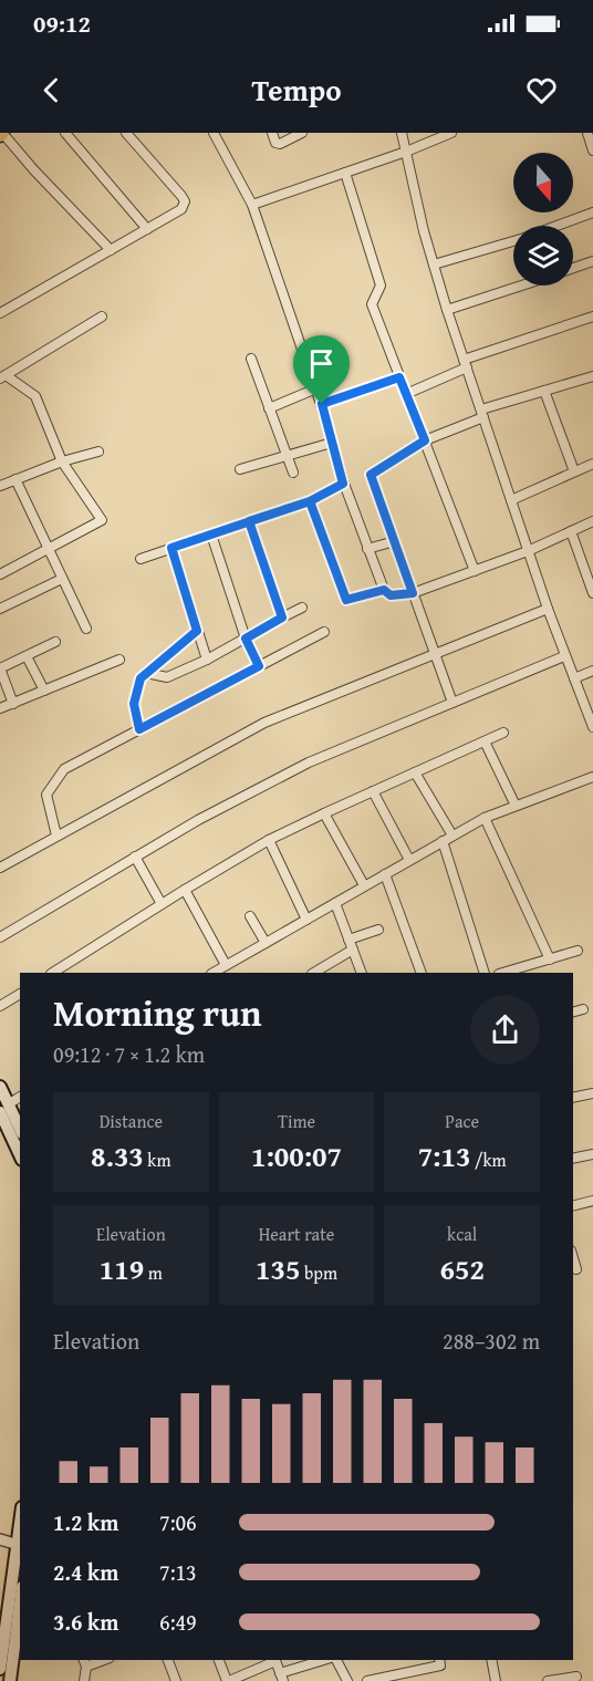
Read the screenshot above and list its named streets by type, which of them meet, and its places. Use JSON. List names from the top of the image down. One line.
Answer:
{"north":"bottom","page":{"status":"09:12","header":"Tempo","heading":["Morning run","09:12 · 7 × 1.2 km"],"stats":[["Distance","8.33 km"],["Time","1:00:07"],["Pace","7:13 /km"],["Elevation","119 m"],["Heart rate","135 bpm"],["kcal","652"]],"chart":["Elevation","288–302 m"],"list":[{"name":"1.2 km","note":"7:06"},{"name":"2.4 km","note":"7:13"},{"name":"3.6 km","note":"6:49"}]}}
